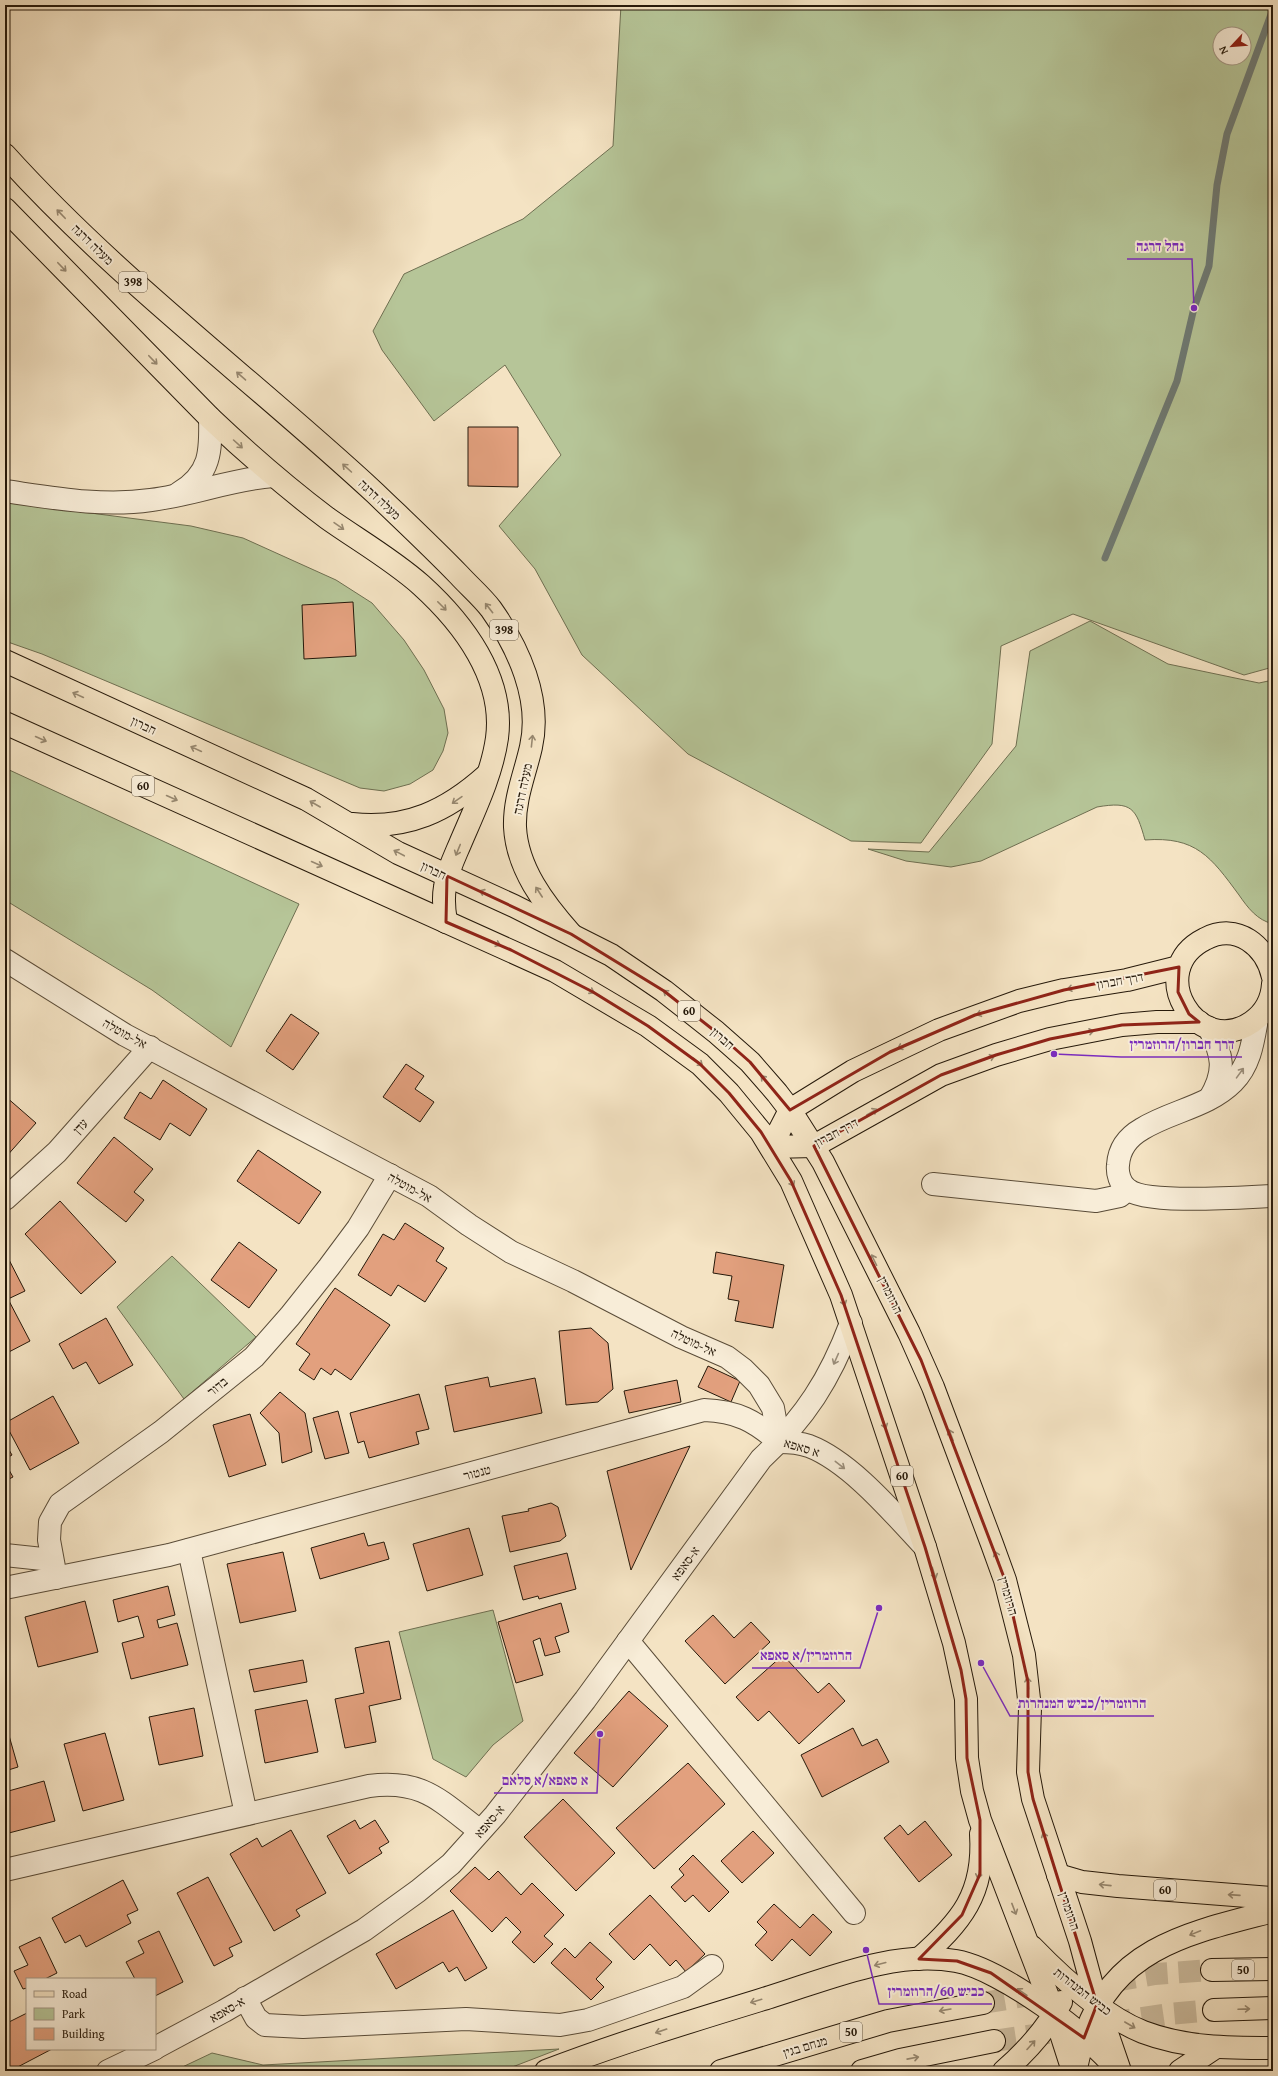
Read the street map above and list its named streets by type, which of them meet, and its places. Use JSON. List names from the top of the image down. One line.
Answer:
{"streets":{"main road":["מעלה דרגה","398","חברון","60","דרך חברון","הרוזמרין","50","כביש המנהרות","מנחם בגין"],"street":["אל-מוטלה","עדן","בדור","א סאפא","טנטור","א-סאפא"]},"crossings":[["מעלה דרגה","חברון"],["398","חברון"],["חברון","דרך חברון"],["חברון","הרוזמרין"],["60","דרך חברון"],["60","הרוזמרין"],["60","א סאפא"],["60","כביש המנהרות"],["דרך חברון","הרוזמרין"],["אל-מוטלה","עדן"],["אל-מוטלה","בדור"],["אל-מוטלה","א סאפא"],["אל-מוטלה","טנטור"],["אל-מוטלה","א-סאפא"],["הרוזמרין","כביש המנהרות"],["בדור","טנטור"],["א סאפא","טנטור"],["א סאפא","א-סאפא"],["טנטור","א-סאפא"]],"places":["נחל דרגה","דרך חברון/הרוזמרין","הרוזמרין/א סאפא","הרוזמרין/כביש המנהרות","א סאפא/א סלאם","כביש 60/הרוזמרין"],"legend":["Road","Park","Building"],"north":"bottom left"}
